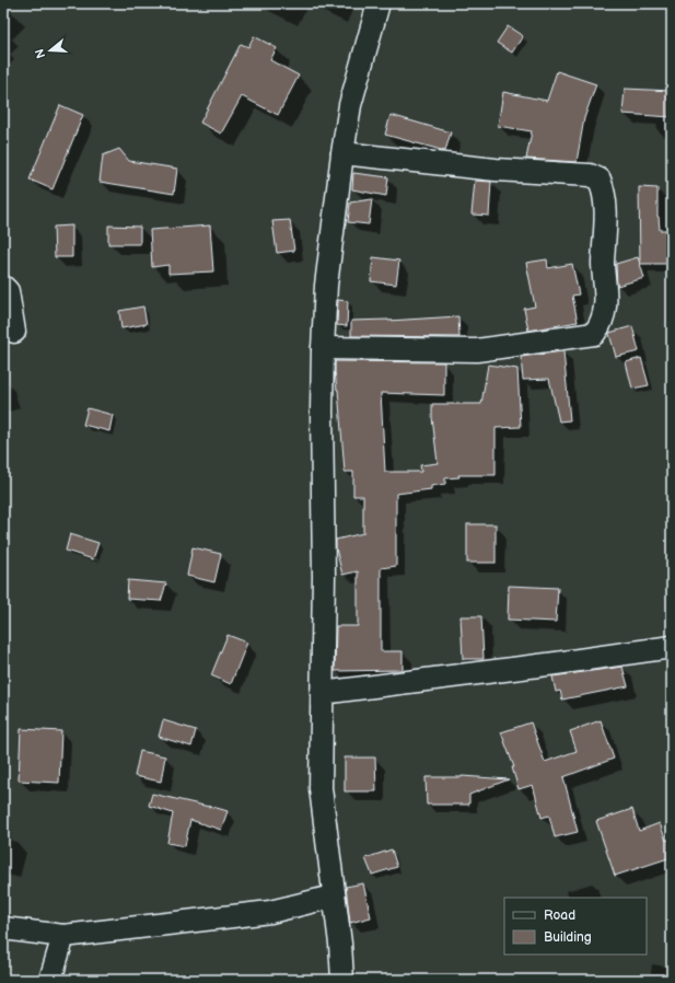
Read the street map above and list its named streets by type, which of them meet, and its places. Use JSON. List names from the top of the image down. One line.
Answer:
{"legend":["Road","Building"],"north":"left"}
